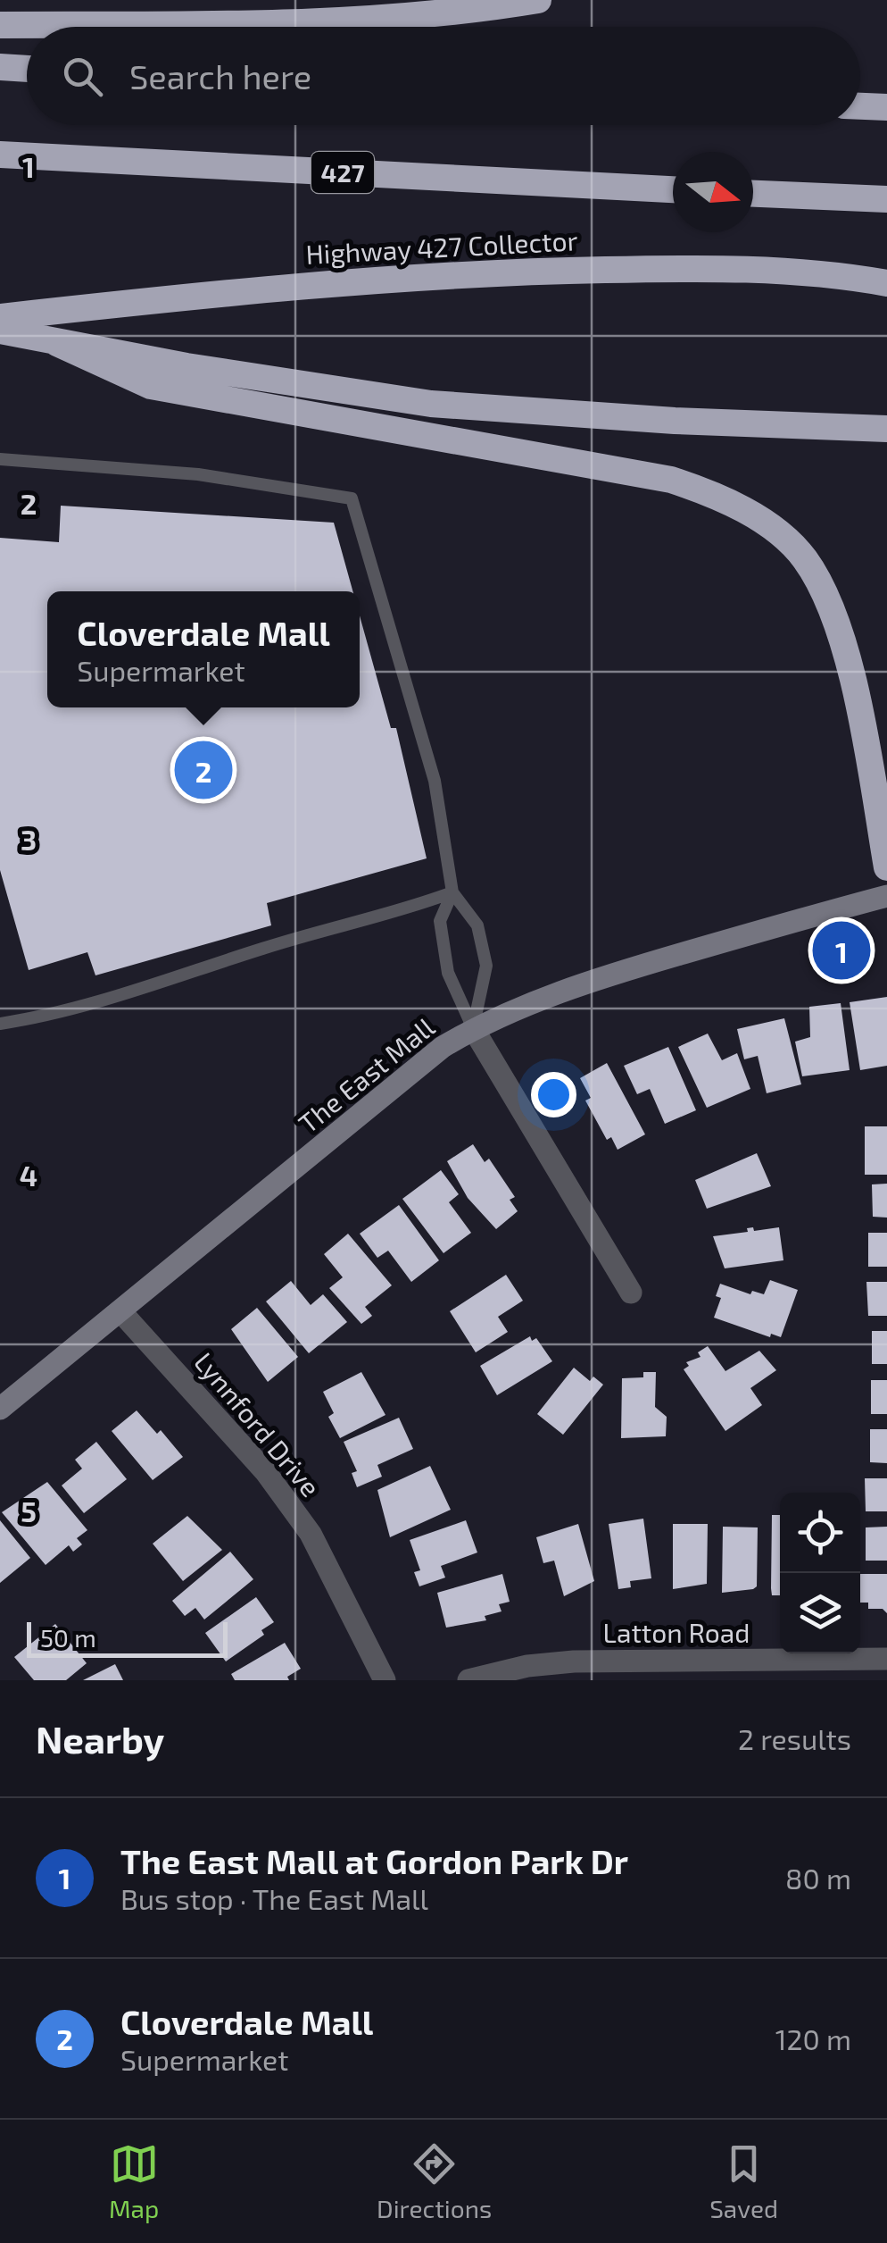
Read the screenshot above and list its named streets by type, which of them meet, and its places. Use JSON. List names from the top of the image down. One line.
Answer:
{"streets":{"highway":["427","Highway 427 Collector"],"main road":["The East Mall"],"street":["Lynnford Drive","Latton Road"]},"crossings":[["The East Mall","Lynnford Drive"]],"scale_bar":"50 m","north":"right","page":{"search":"Search here","popup":["Cloverdale Mall","Supermarket"],"pins":["2","1"],"scale":"50 m","heading":["Nearby","2 results"],"list":[{"mark":"1","name":"The East Mall at Gordon Park Dr","note":"Bus stop · The East Mall","value":"80 m"},{"mark":"2","name":"Cloverdale Mall","note":"Supermarket","value":"120 m"}],"nav":["Map","Directions","Saved"]},"grid":{"rows":["1","2","3","4","5"]}}
